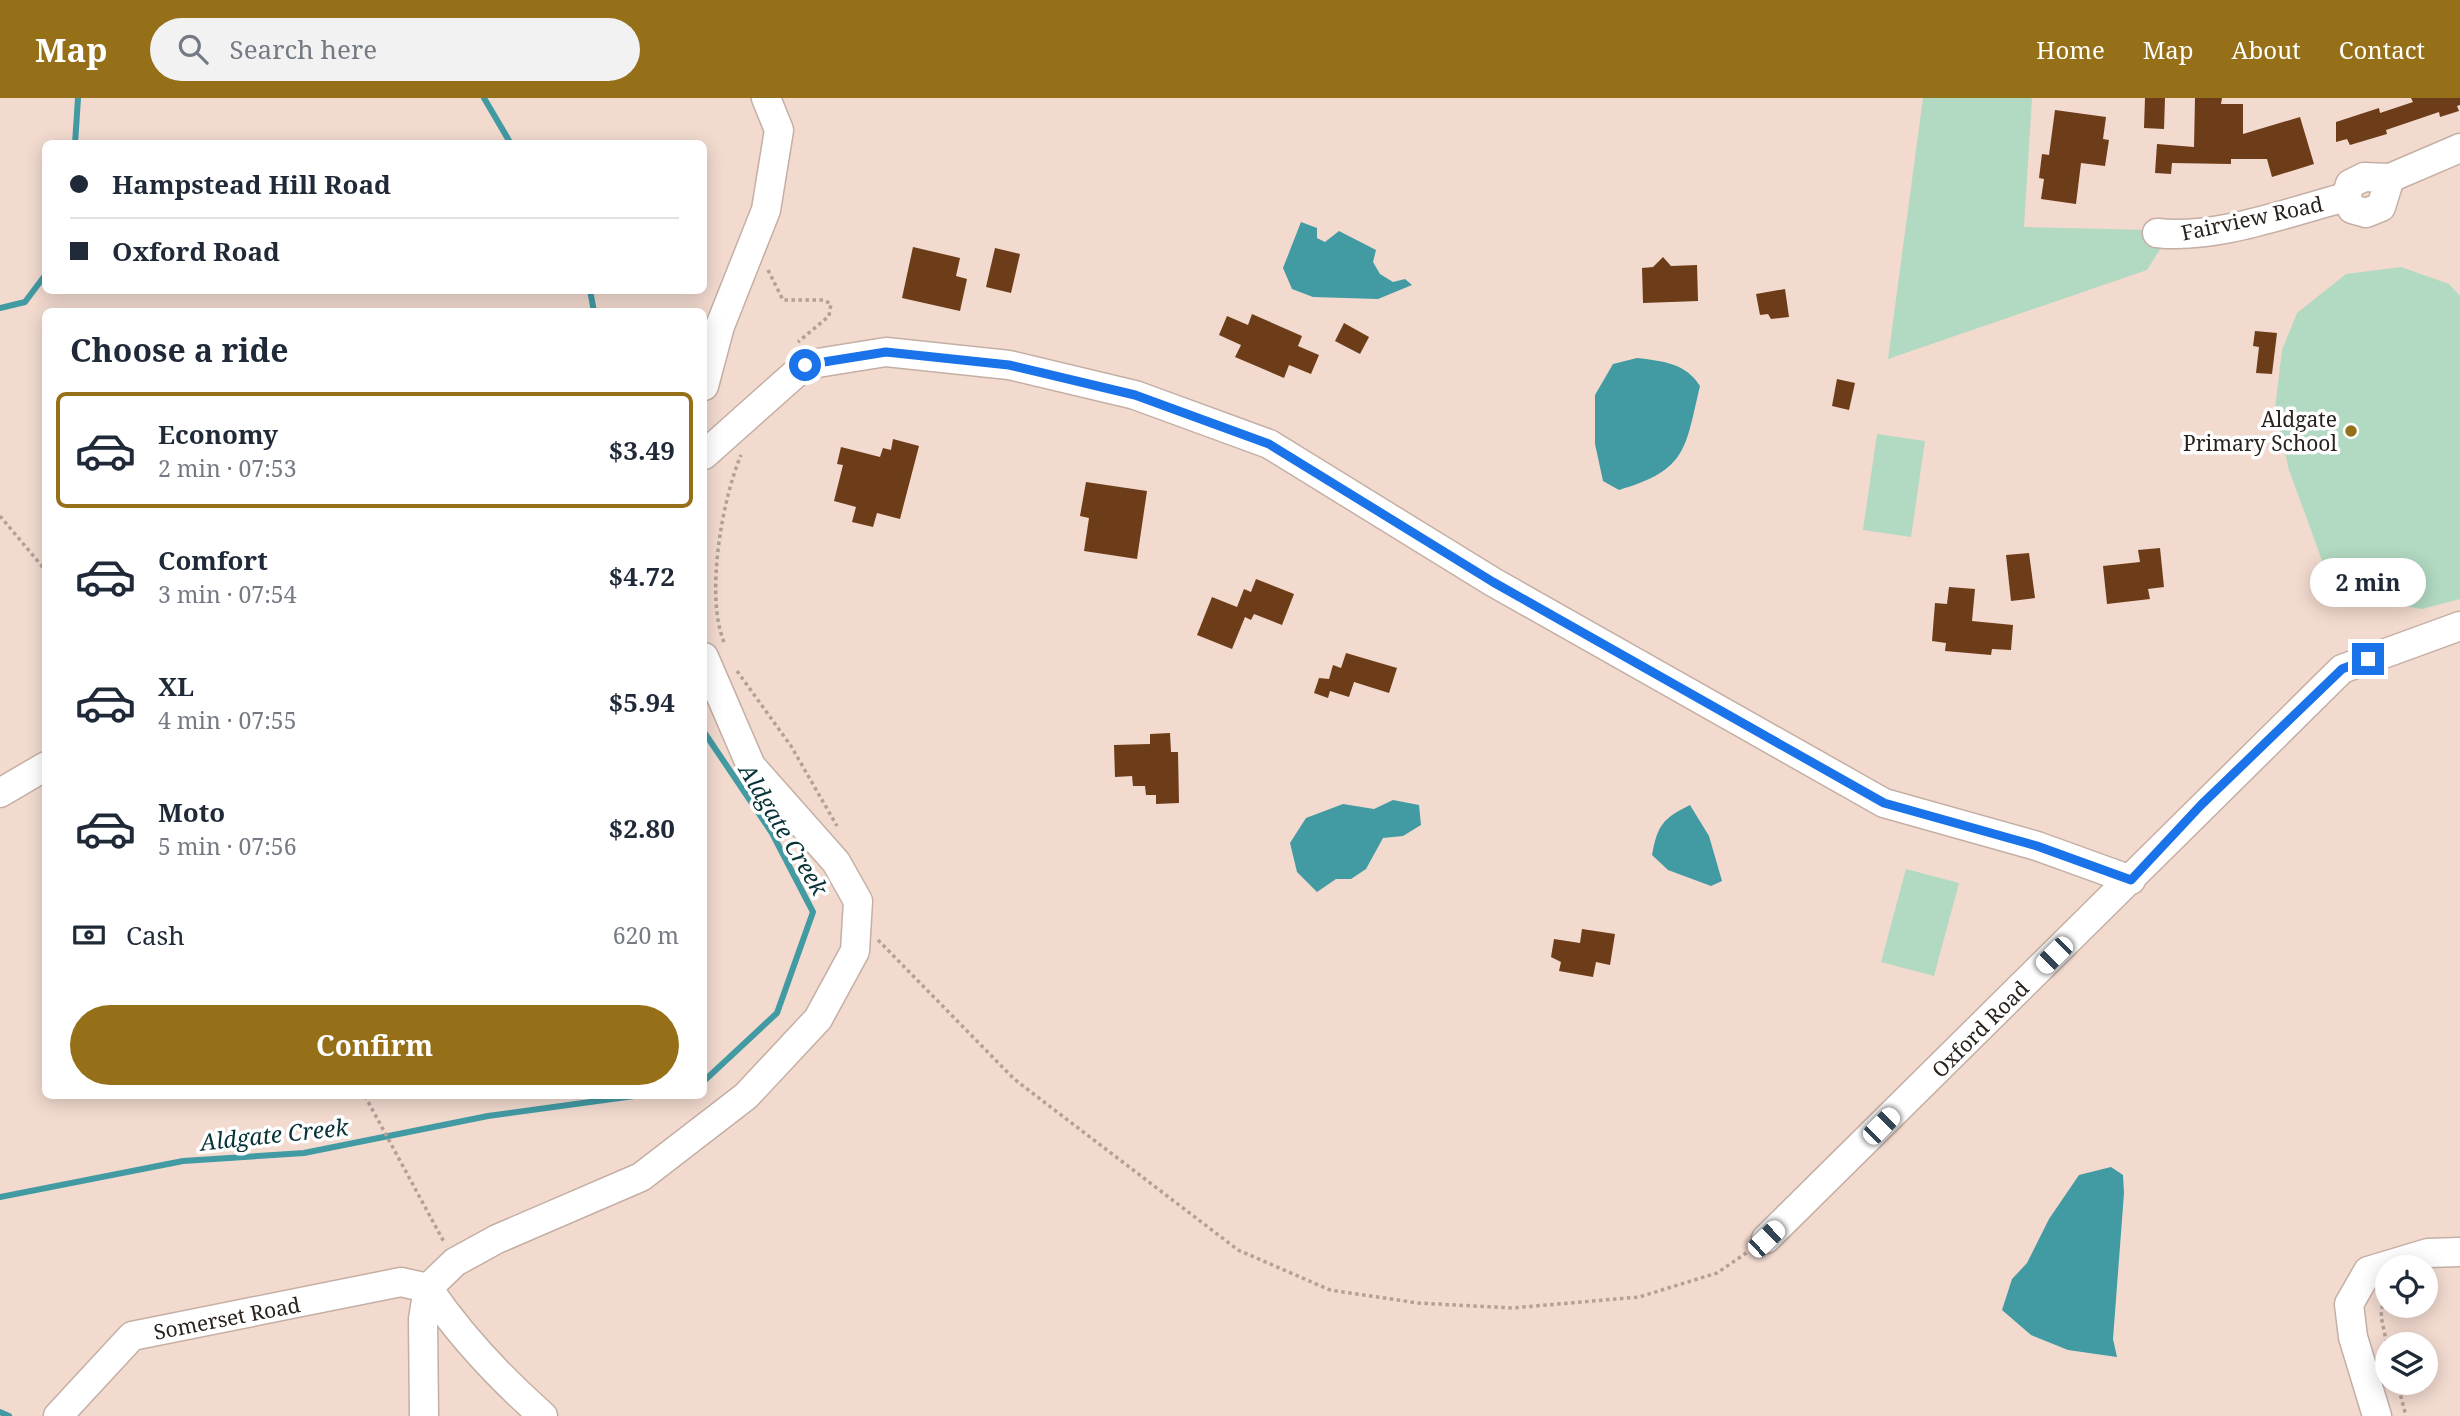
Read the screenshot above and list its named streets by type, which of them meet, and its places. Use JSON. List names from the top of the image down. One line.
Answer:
{"streets":{"street":["Fairview Road","Oxford Road","Somerset Road"]},"water":["Aldgate Creek"],"places":["Aldgate Primary School"],"page":{"header":"Map","search":"Search here","nav":["Home","Map","About","Contact"],"banner":["Hampstead Hill Road","Oxford Road"],"heading":"Choose a ride","list":[{"name":"Economy","note":"2 min · 07:53","value":"$3.49"},{"name":"Comfort","note":"3 min · 07:54","value":"$4.72"},{"name":"XL","note":"4 min · 07:55","value":"$5.94"},{"name":"Moto","note":"5 min · 07:56","value":"$2.80"}],"bubble":"2 min","pay":["Cash","620 m"],"buttons":"Confirm"}}
